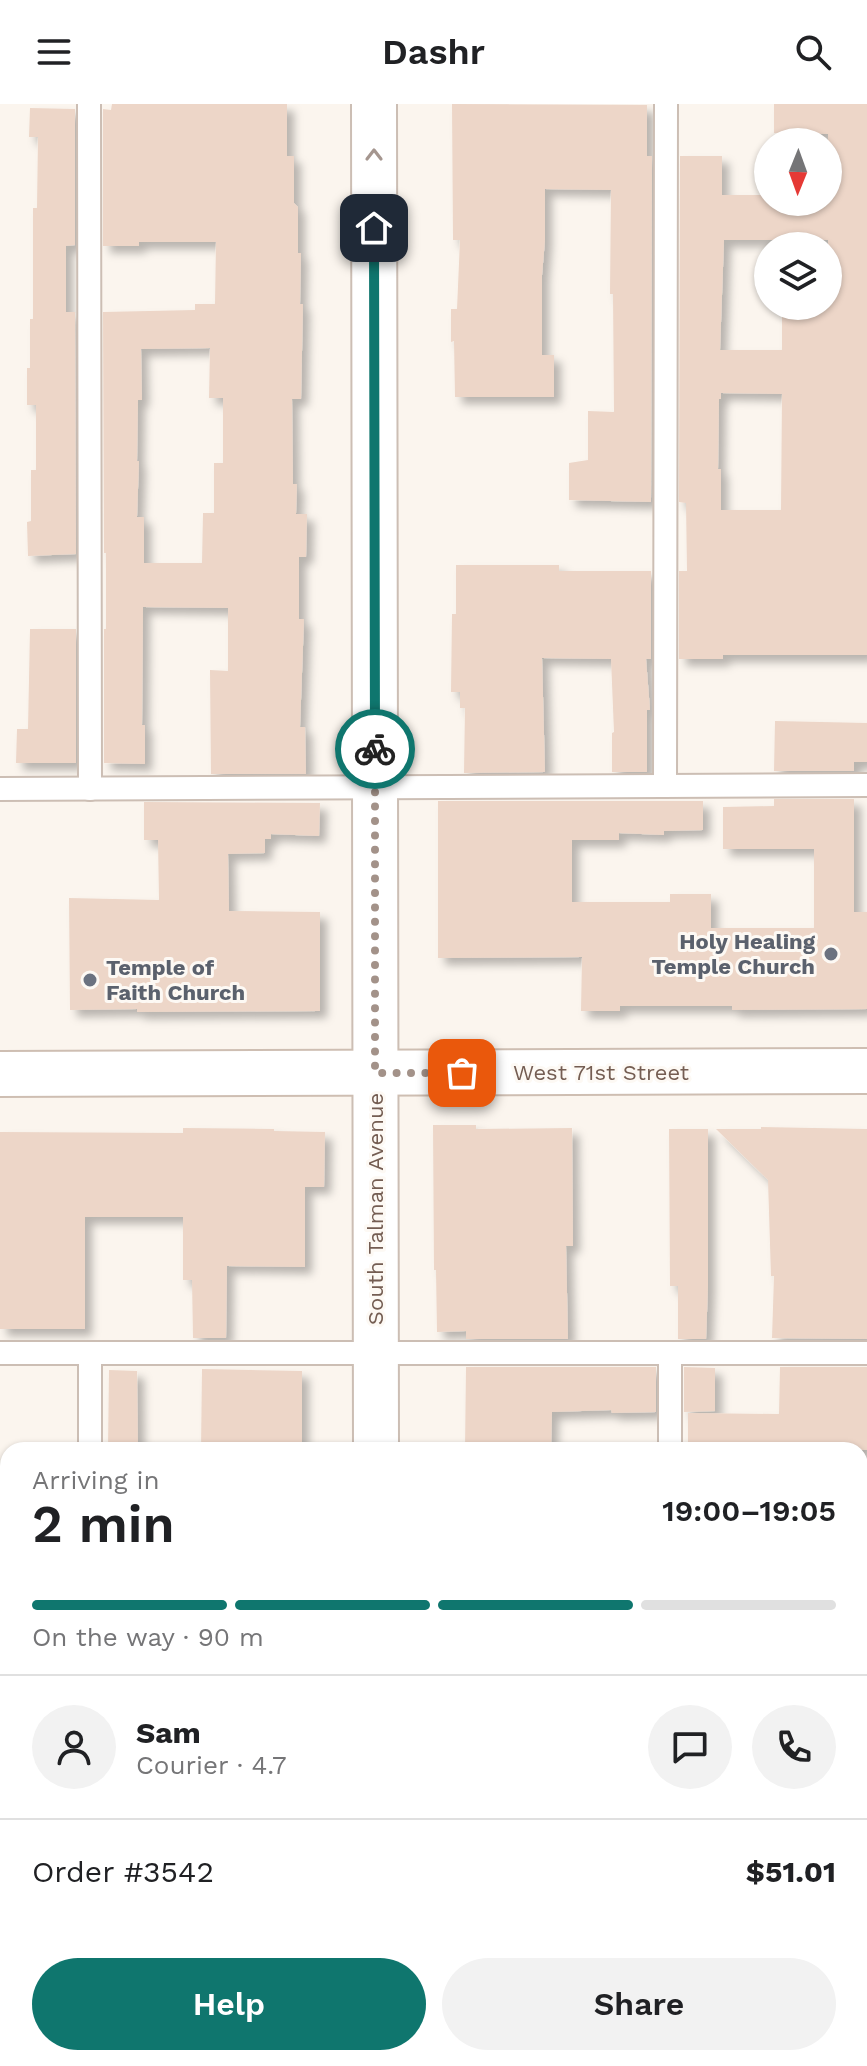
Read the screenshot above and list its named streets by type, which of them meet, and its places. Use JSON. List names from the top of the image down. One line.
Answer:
{"streets":{"street":["West 71st Street","South Talman Avenue"]},"crossings":[["West 71st Street","South Talman Avenue"]],"one_way":["South Talman Avenue"],"places":["Holy Healing Temple Church","Temple of Faith Church"],"north":"bottom","page":{"header":"Dashr","heading":["2 min","Arriving in","19:00–19:05"],"panel":["Sam","Courier · 4.7","Order #3542","$51.01"],"bar":"On the way · 90 m","buttons":["Help","Share"]}}
